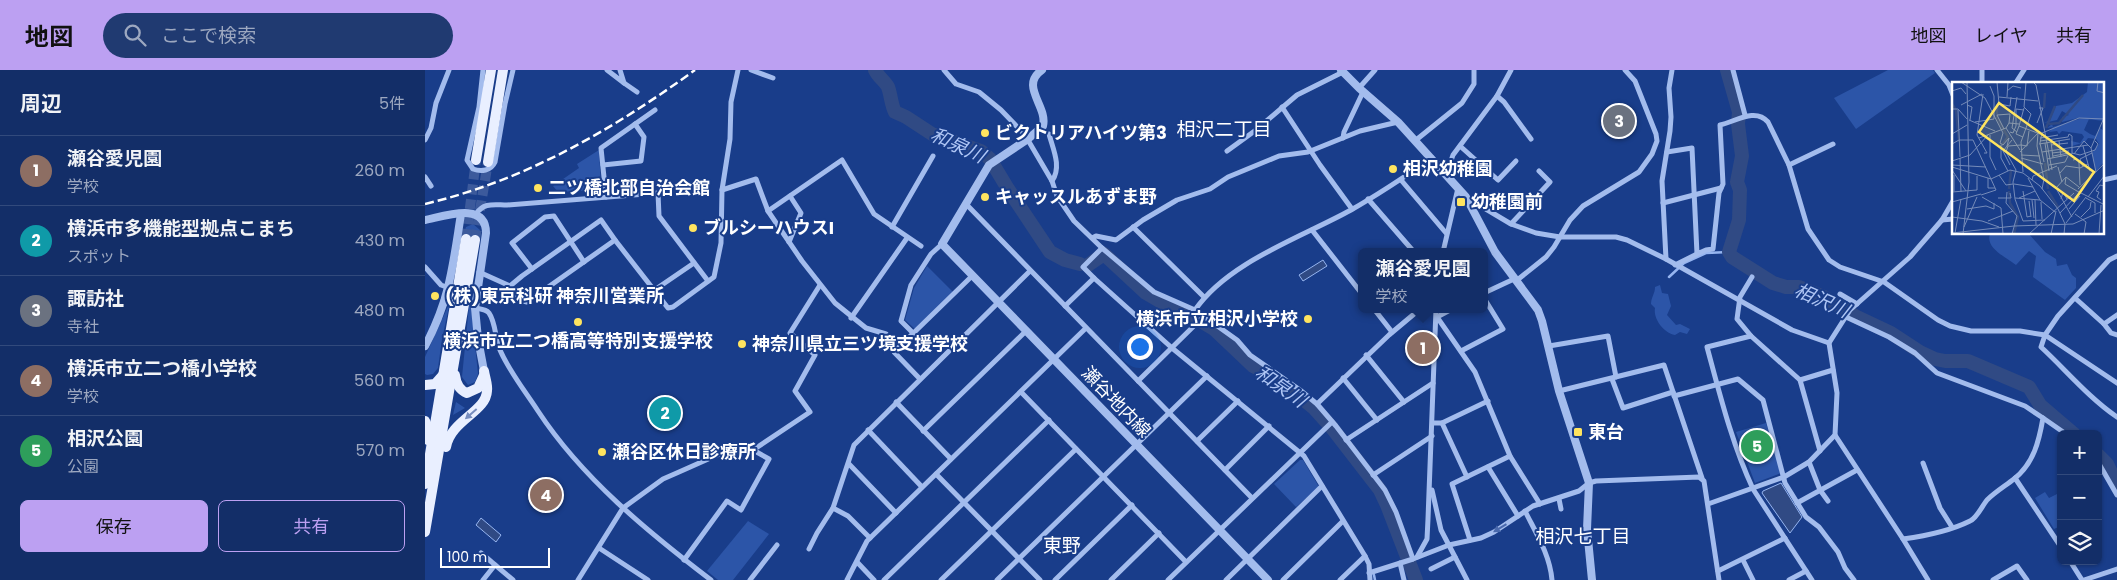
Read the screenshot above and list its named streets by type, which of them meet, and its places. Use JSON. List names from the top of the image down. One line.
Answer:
{"streets":{"street":["瀬谷地内線"]},"districts":["相沢二丁目","相沢七丁目","東野"],"water":["和泉川","相沢川"],"places":{"other":["ビクトリアハイツ第3","相沢幼稚園","二ツ橋北部自治会館","キャッスルあずま野","ブルシーハウスI","(株)東京科研 神奈川営業所","横浜市立相沢小学校","横浜市立二つ橋高等特別支援学校","神奈川県立三ツ境支援学校","瀬谷区休日診療所"],"transit":["幼稚園前","東台"]},"scale_bar":"100 m","page":{"header":"地図","search":"ここで検索","nav":["地図","レイヤ","共有"],"heading":["周辺","5件"],"pins":["3","1","2","5","4"],"list":[{"mark":"1","name":"瀬谷愛児園","note":"学校","value":"260 m"},{"mark":"2","name":"横浜市多機能型拠点こまち","note":"スポット","value":"430 m"},{"mark":"3","name":"諏訪社","note":"寺社","value":"480 m"},{"mark":"4","name":"横浜市立二つ橋小学校","note":"学校","value":"560 m"},{"mark":"5","name":"相沢公園","note":"公園","value":"570 m"}],"popup":["瀬谷愛児園","学校"],"map_buttons":["+","−"],"buttons":["保存","共有"],"scale":"100 m"}}
